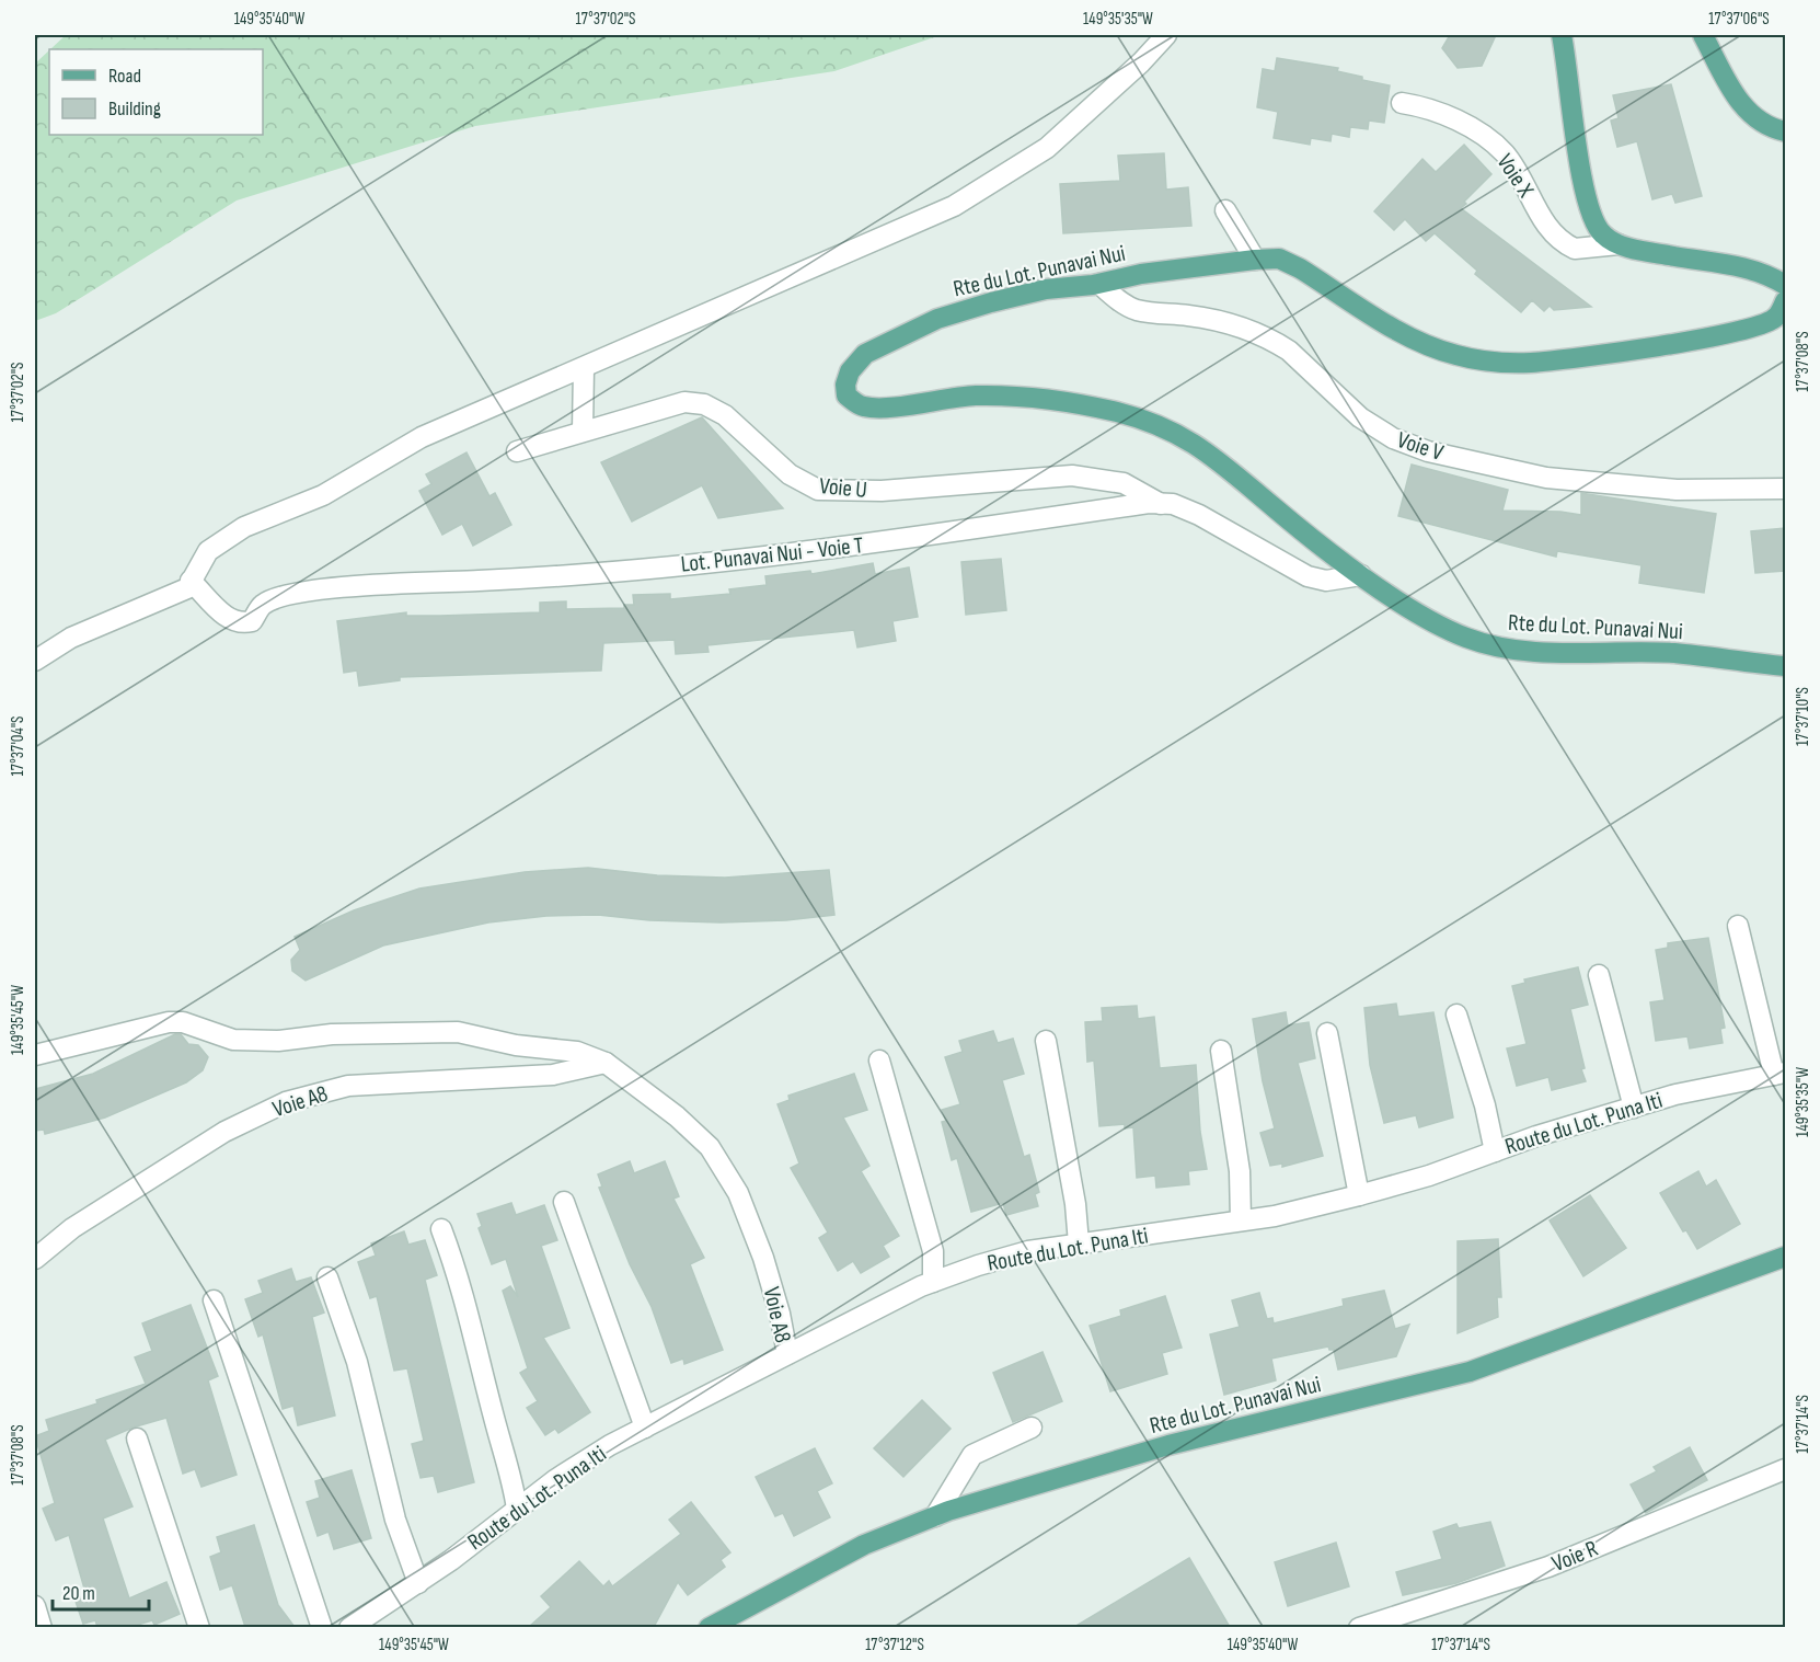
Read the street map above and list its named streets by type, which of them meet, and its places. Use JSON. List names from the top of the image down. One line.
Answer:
{"streets":{"main road":["Rte du Lot. Punavai Nui"],"street":["Voie X","Voie V","Voie U","Lot. Punavai Nui - Voie T","Voie A8","Route du Lot. Puna Iti","Voie R"]},"crossings":[["Rte du Lot. Punavai Nui","Voie V"],["Rte du Lot. Punavai Nui","Lot. Punavai Nui - Voie T"],["Voie U","Lot. Punavai Nui - Voie T"],["Voie A8","Route du Lot. Puna Iti"]],"legend":["Road","Building"],"scale_bar":"20 m","coordinates":["149°35'40\"W","17°37'02\"S","149°35'35\"W","17°37'06\"S","17°37'08\"S","17°37'10\"S","17°37'04\"S","149°35'45\"W","17°37'14\"S","17°37'12\"S"]}
